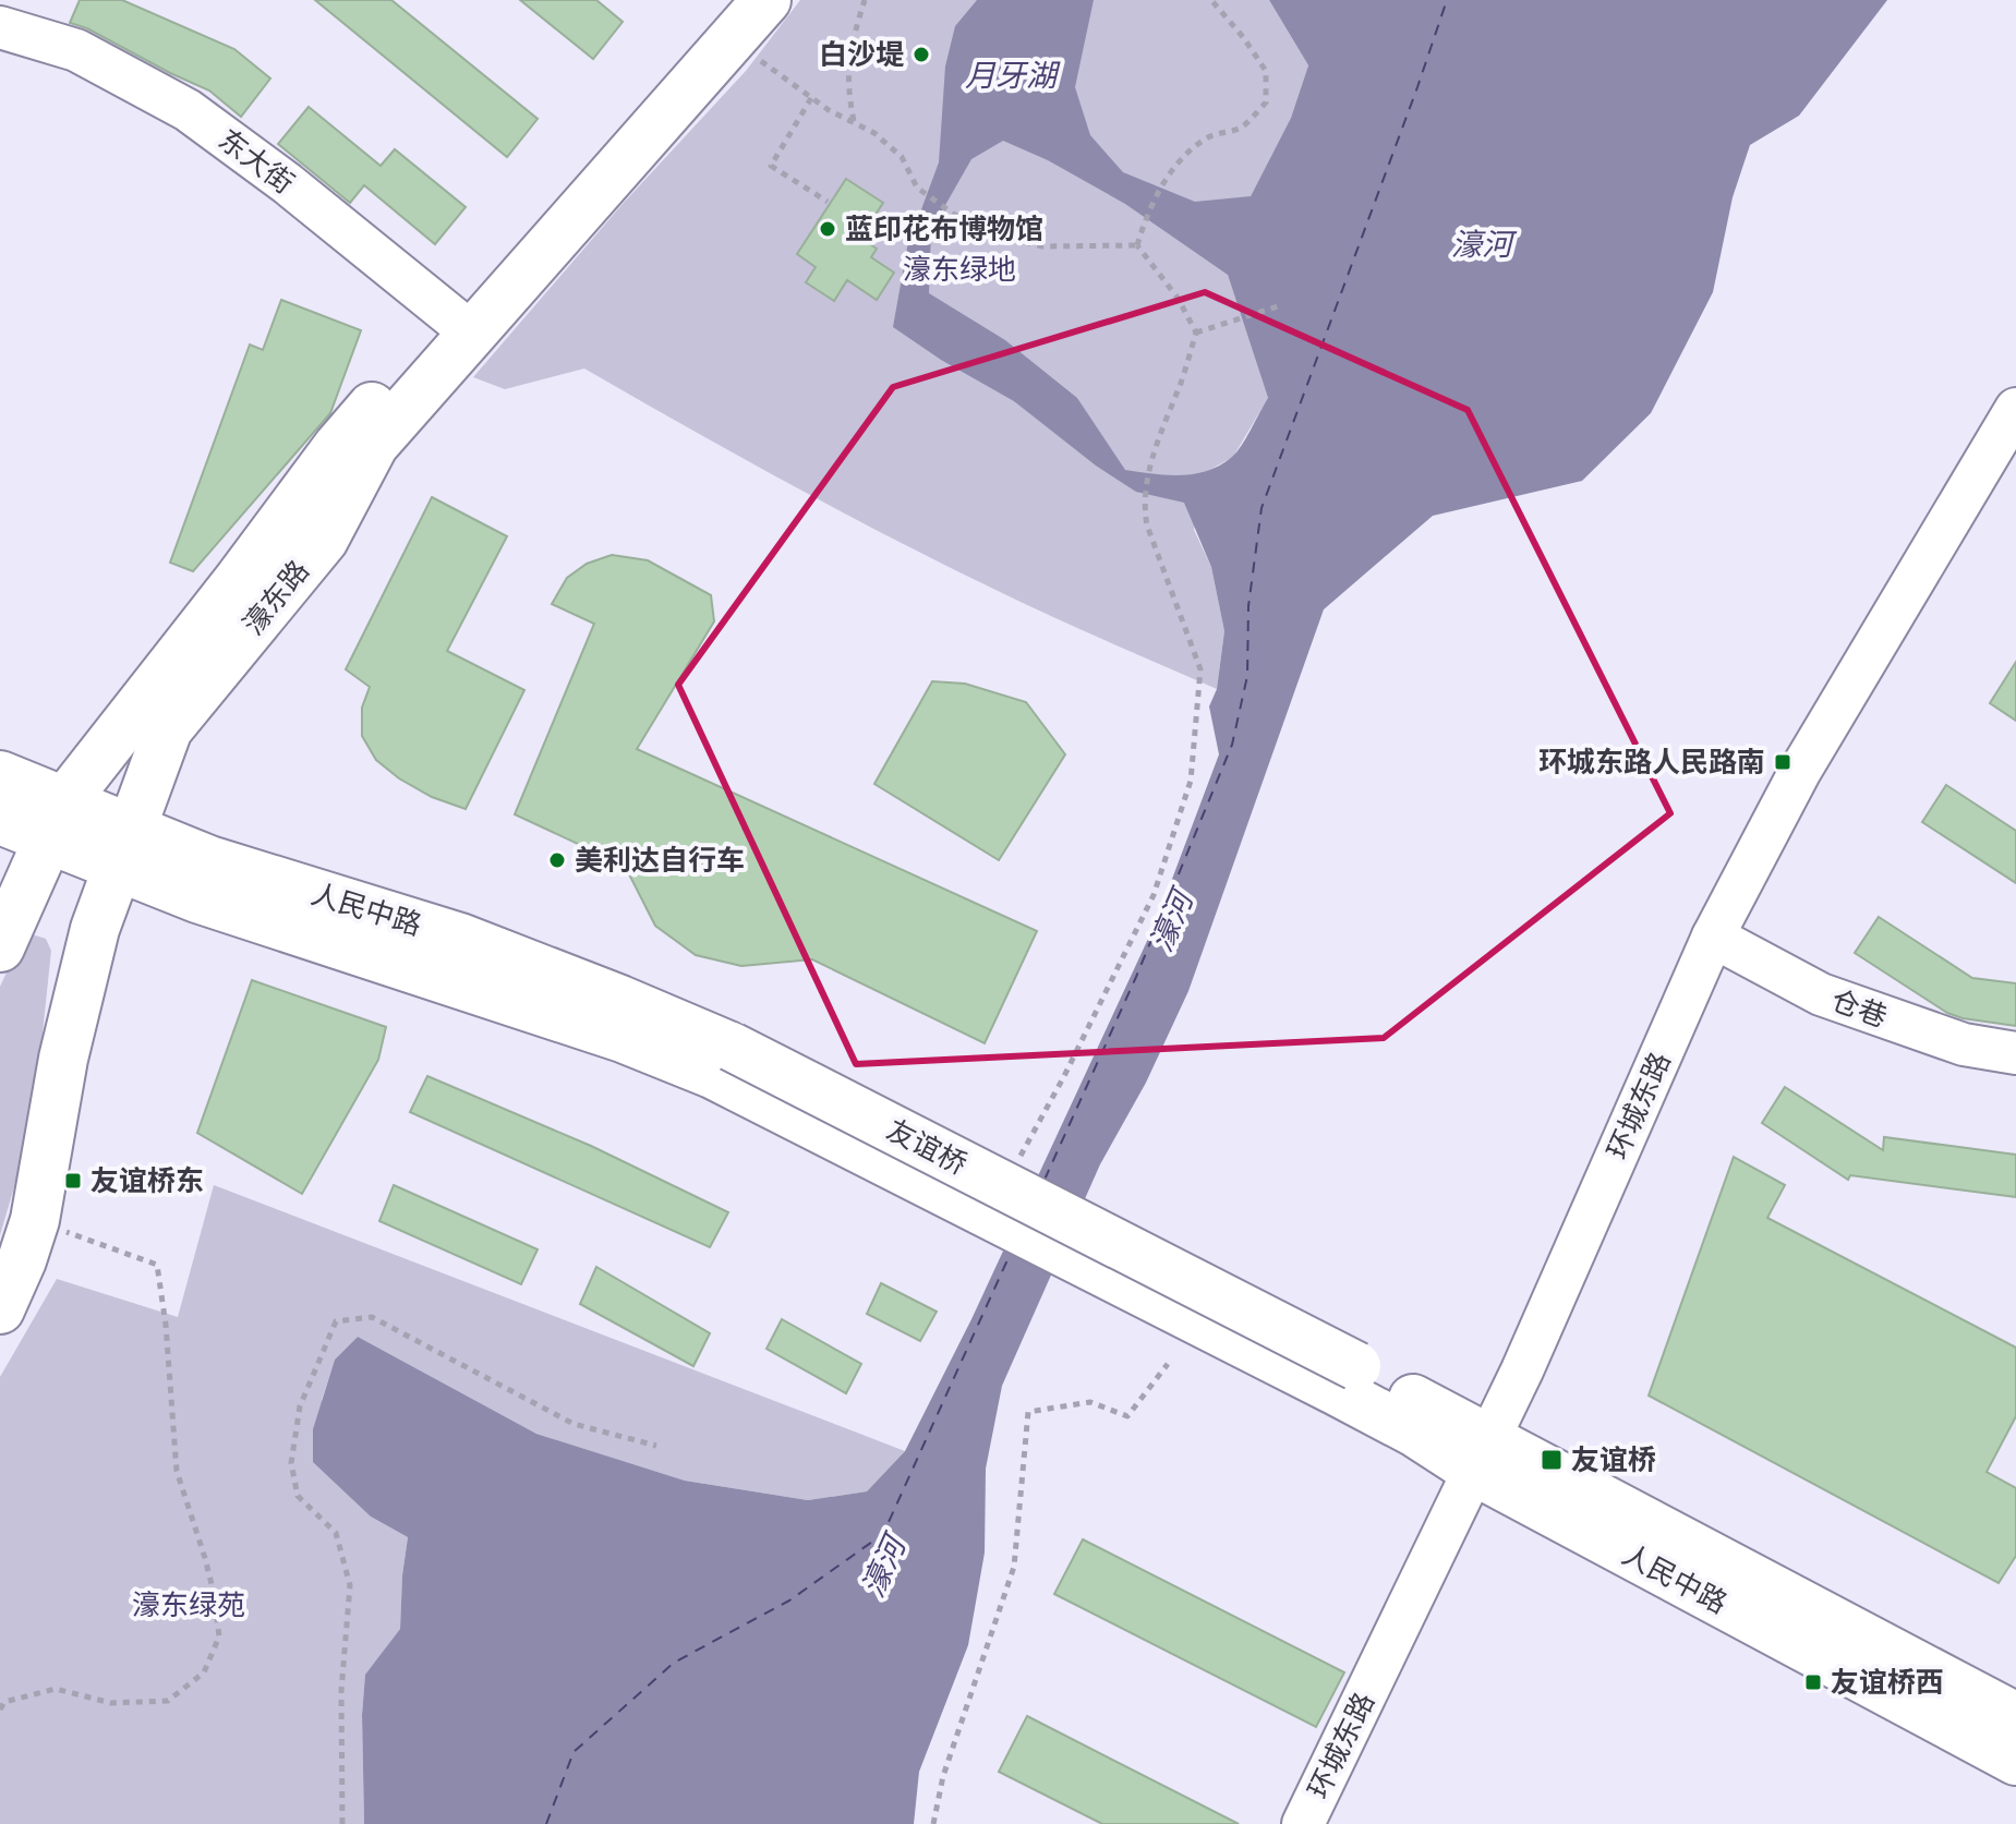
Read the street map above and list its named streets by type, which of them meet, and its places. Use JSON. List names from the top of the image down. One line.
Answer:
{"streets":{"main road":["濠东路","人民中路","友谊桥"],"street":["东大街","仓巷","环城东路"]},"crossings":[["东大街","濠东路"],["濠东路","人民中路"],["人民中路","环城东路"],["人民中路","友谊桥"],["仓巷","环城东路"]],"water":["月牙湖","濠河"],"parks":["濠东绿地","濠东绿苑"],"places":{"other":["白沙堤","蓝印花布博物馆","美利达自行车"],"transit":["环城东路人民路南","友谊桥东","友谊桥","友谊桥西"]}}
